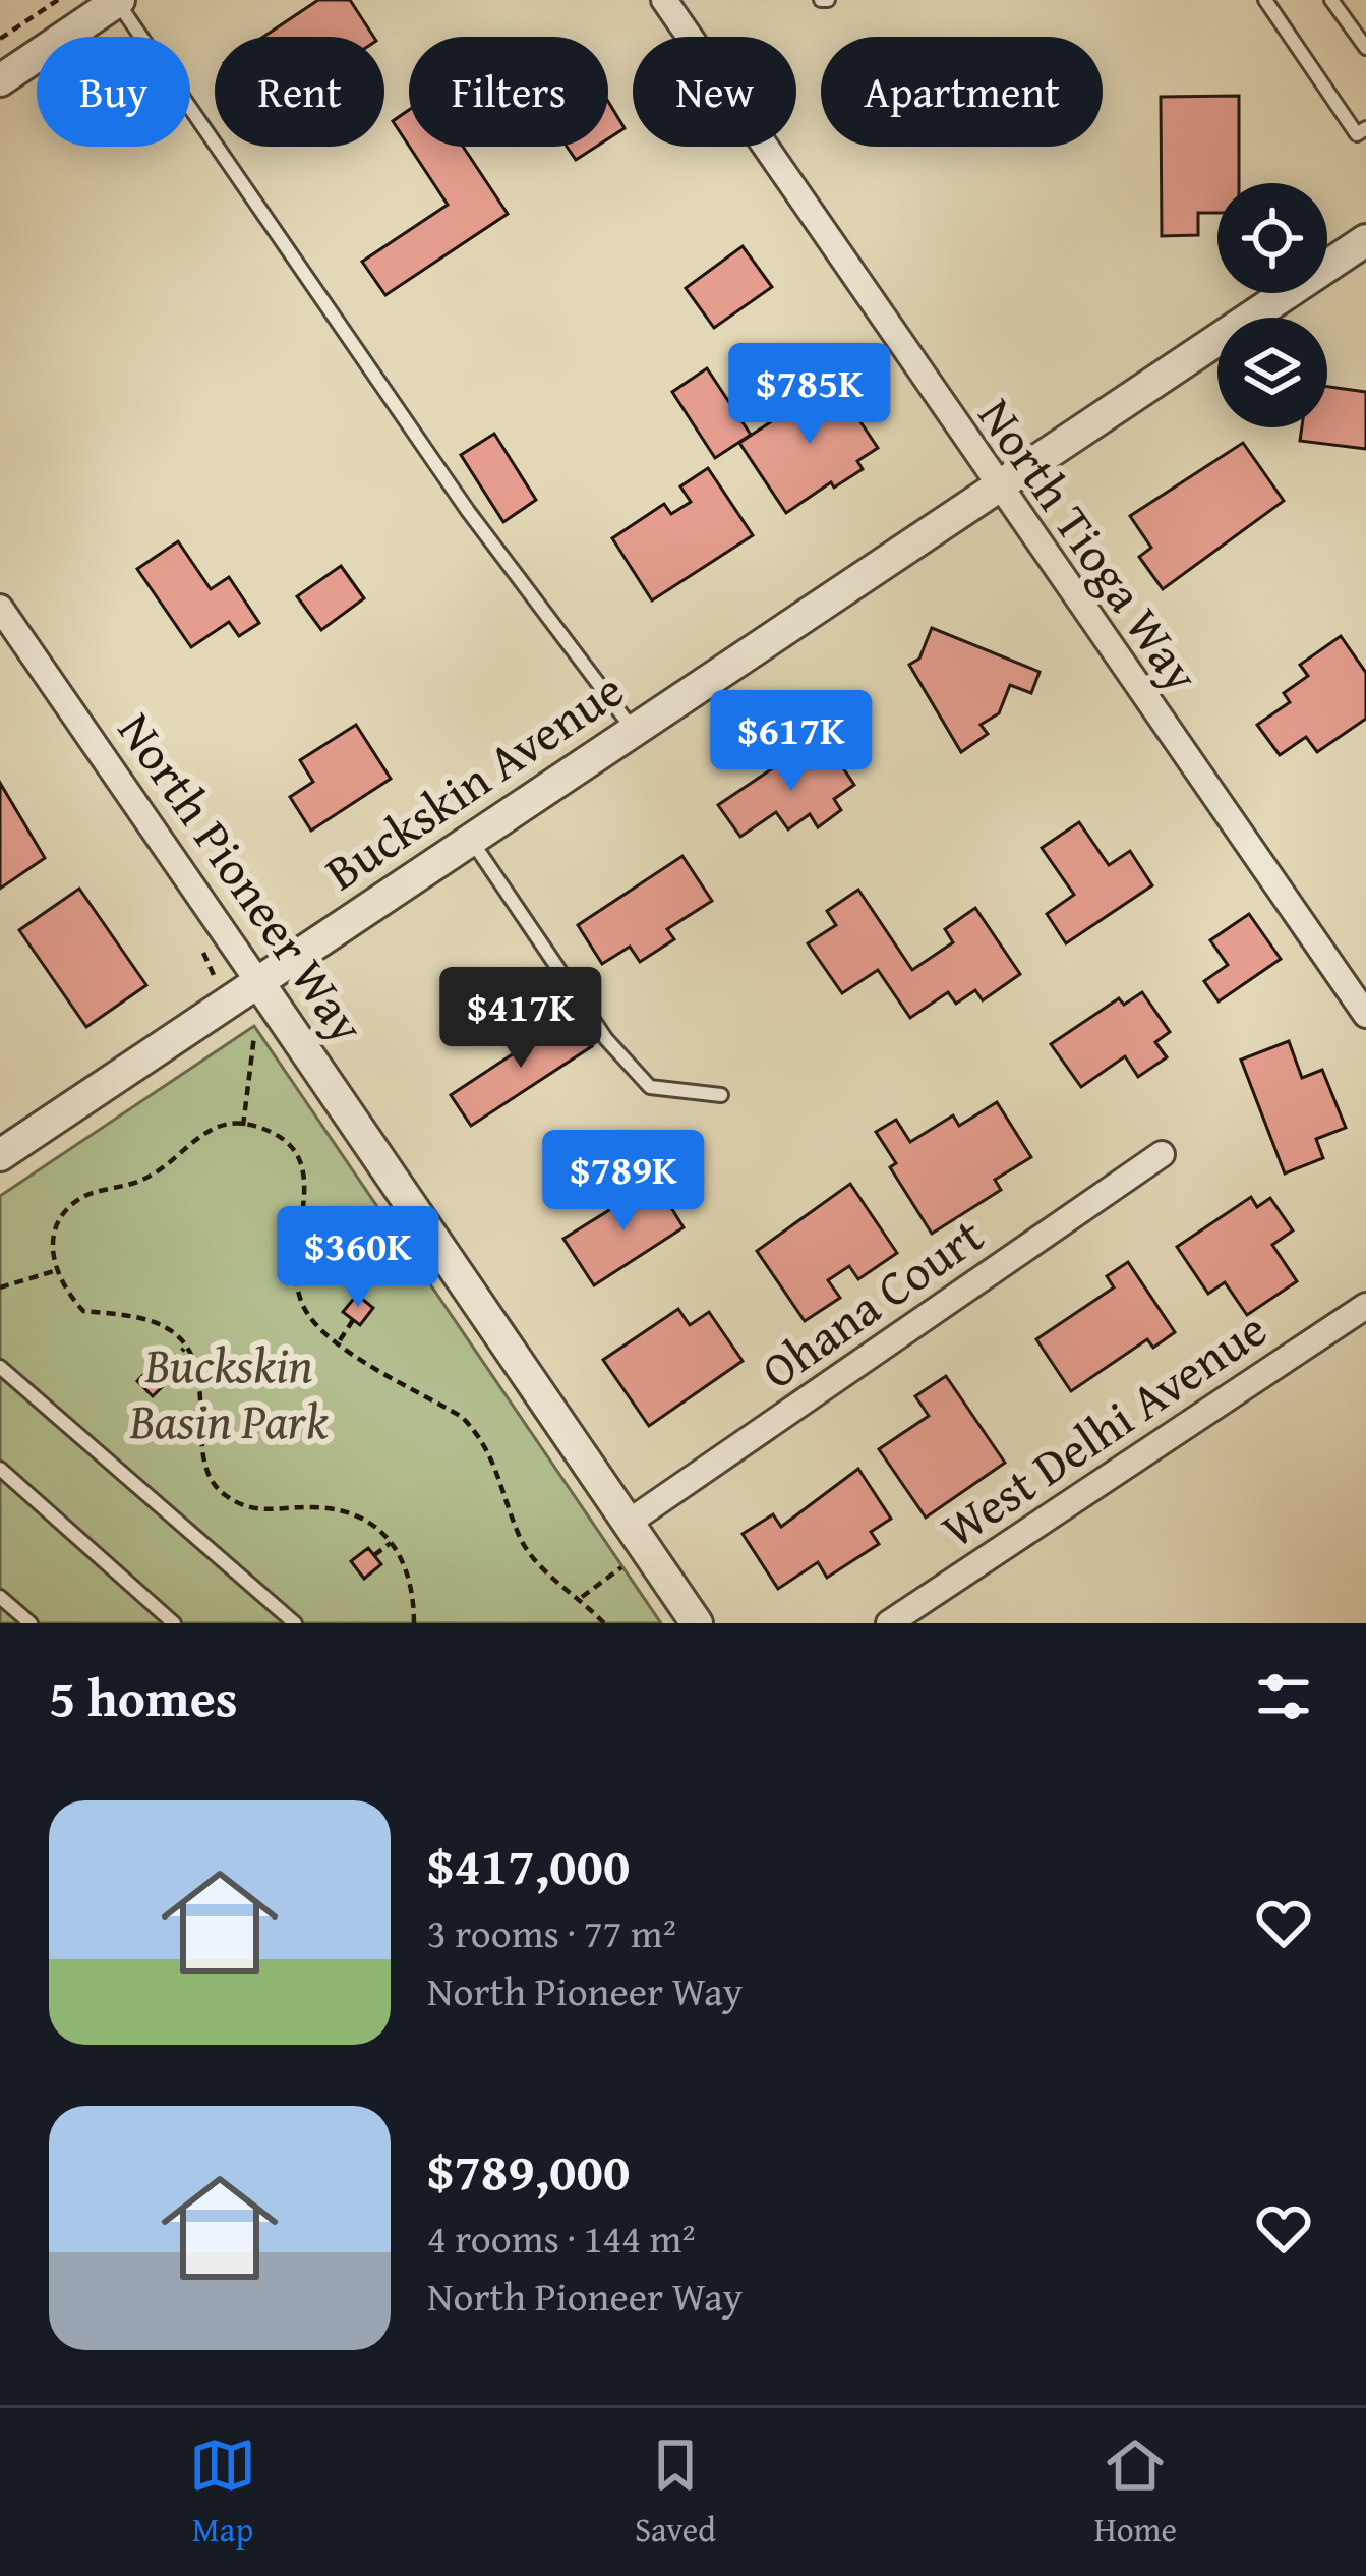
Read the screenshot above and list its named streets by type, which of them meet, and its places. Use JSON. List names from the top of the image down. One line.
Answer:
{"streets":{"street":["North Tioga Way","Buckskin Avenue","North Pioneer Way","Ohana Court","West Delhi Avenue"]},"crossings":[["North Tioga Way","Buckskin Avenue"],["Buckskin Avenue","North Pioneer Way"],["North Pioneer Way","Ohana Court"]],"parks":["Buckskin Basin Park"],"page":{"chip":["Buy","Rent","Filters","New","Apartment"],"price":["$785K","$617K","$417K","$789K","$360K"],"heading":"5 homes","list":[{"name":"$417,000","note":"3 rooms · 77 m² · North Pioneer Way"},{"name":"$789,000","note":"4 rooms · 144 m² · North Pioneer Way"}],"tabs":["Map","Saved","Home"]}}
